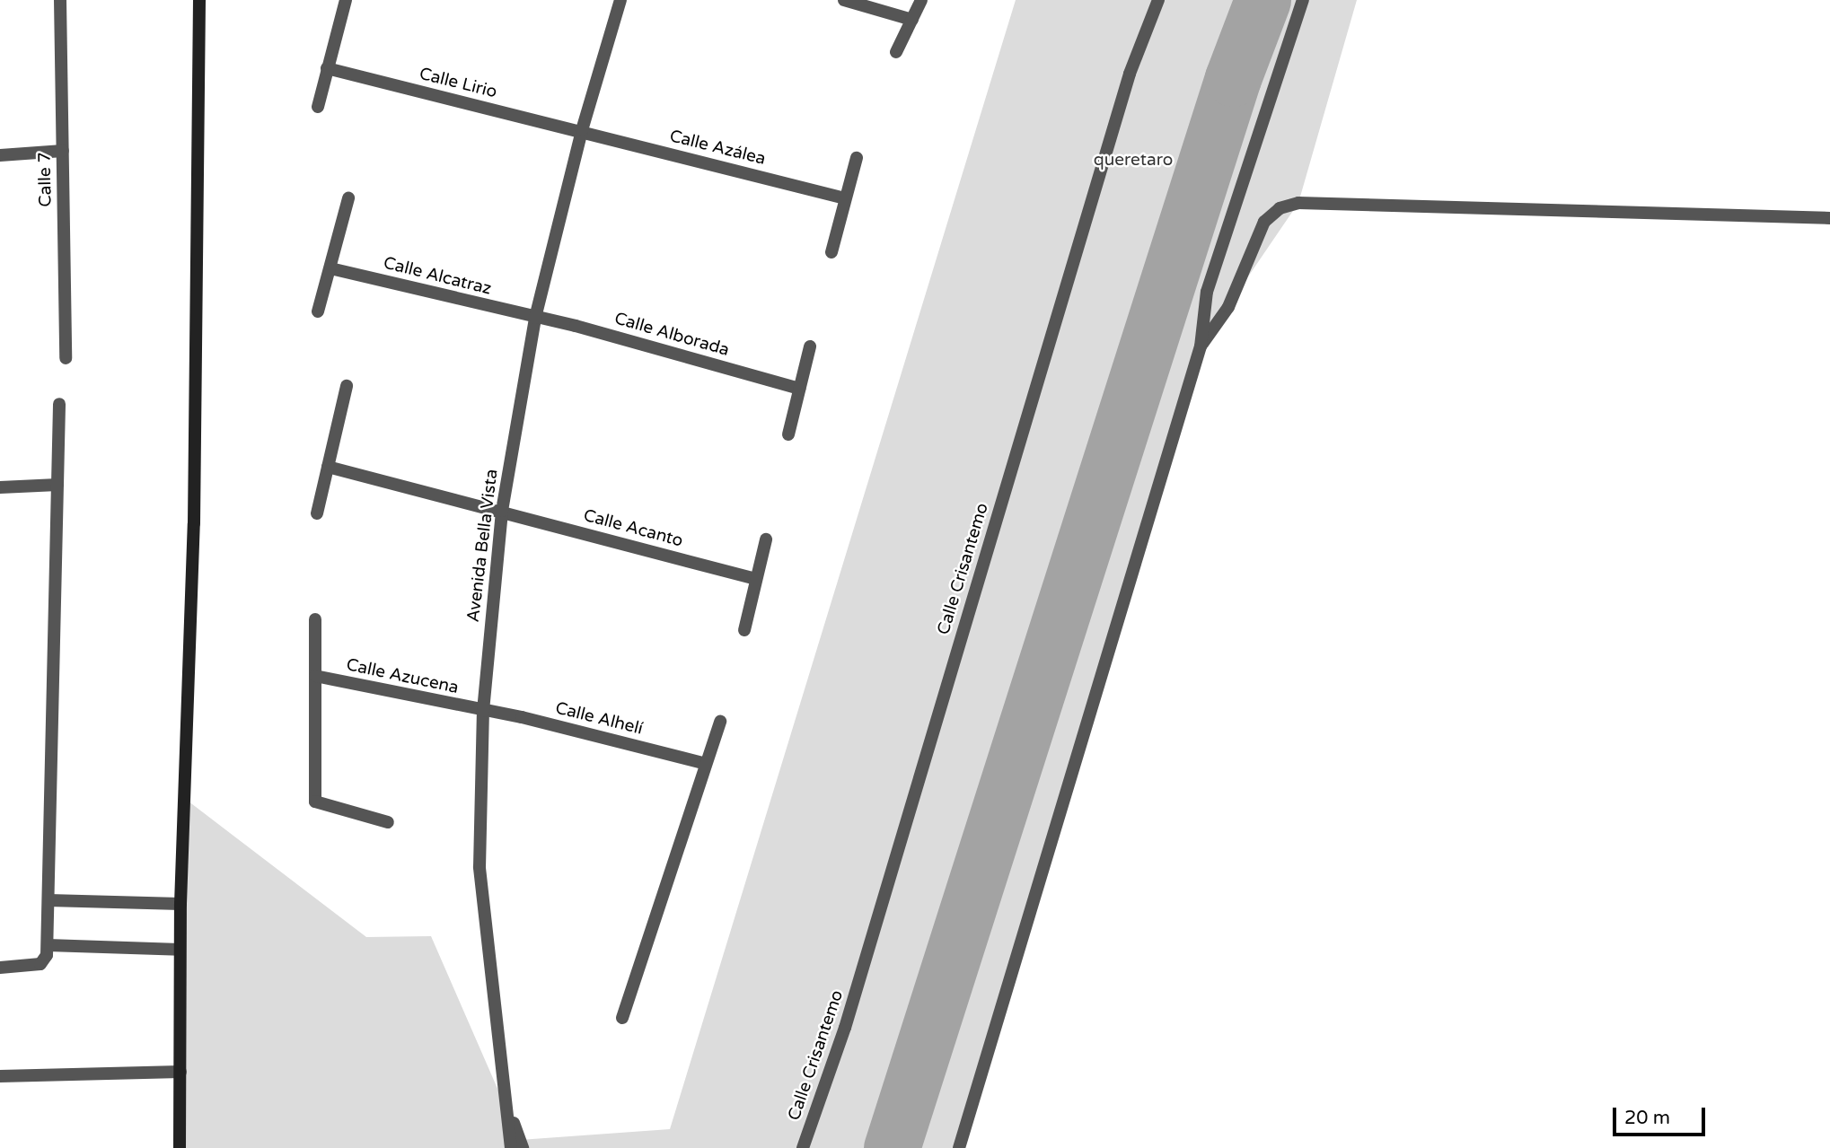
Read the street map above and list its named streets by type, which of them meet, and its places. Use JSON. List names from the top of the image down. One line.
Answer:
{"streets":{"street":["Calle Lirio","Calle Azálea","Calle 7","Calle Alcatraz","Calle Alborada","Calle Acanto","Avenida Bella Vista","Calle Crisantemo","Calle Azucena","Calle Alhelí"]},"crossings":[["Calle Lirio","Calle Azálea"],["Calle Lirio","Avenida Bella Vista"],["Calle Azálea","Avenida Bella Vista"],["Calle Alcatraz","Calle Alborada"],["Calle Alcatraz","Avenida Bella Vista"],["Calle Alborada","Avenida Bella Vista"],["Calle Acanto","Avenida Bella Vista"],["Avenida Bella Vista","Calle Azucena"],["Avenida Bella Vista","Calle Alhelí"],["Calle Azucena","Calle Alhelí"]],"parks":["queretaro"],"scale_bar":"20 m"}
